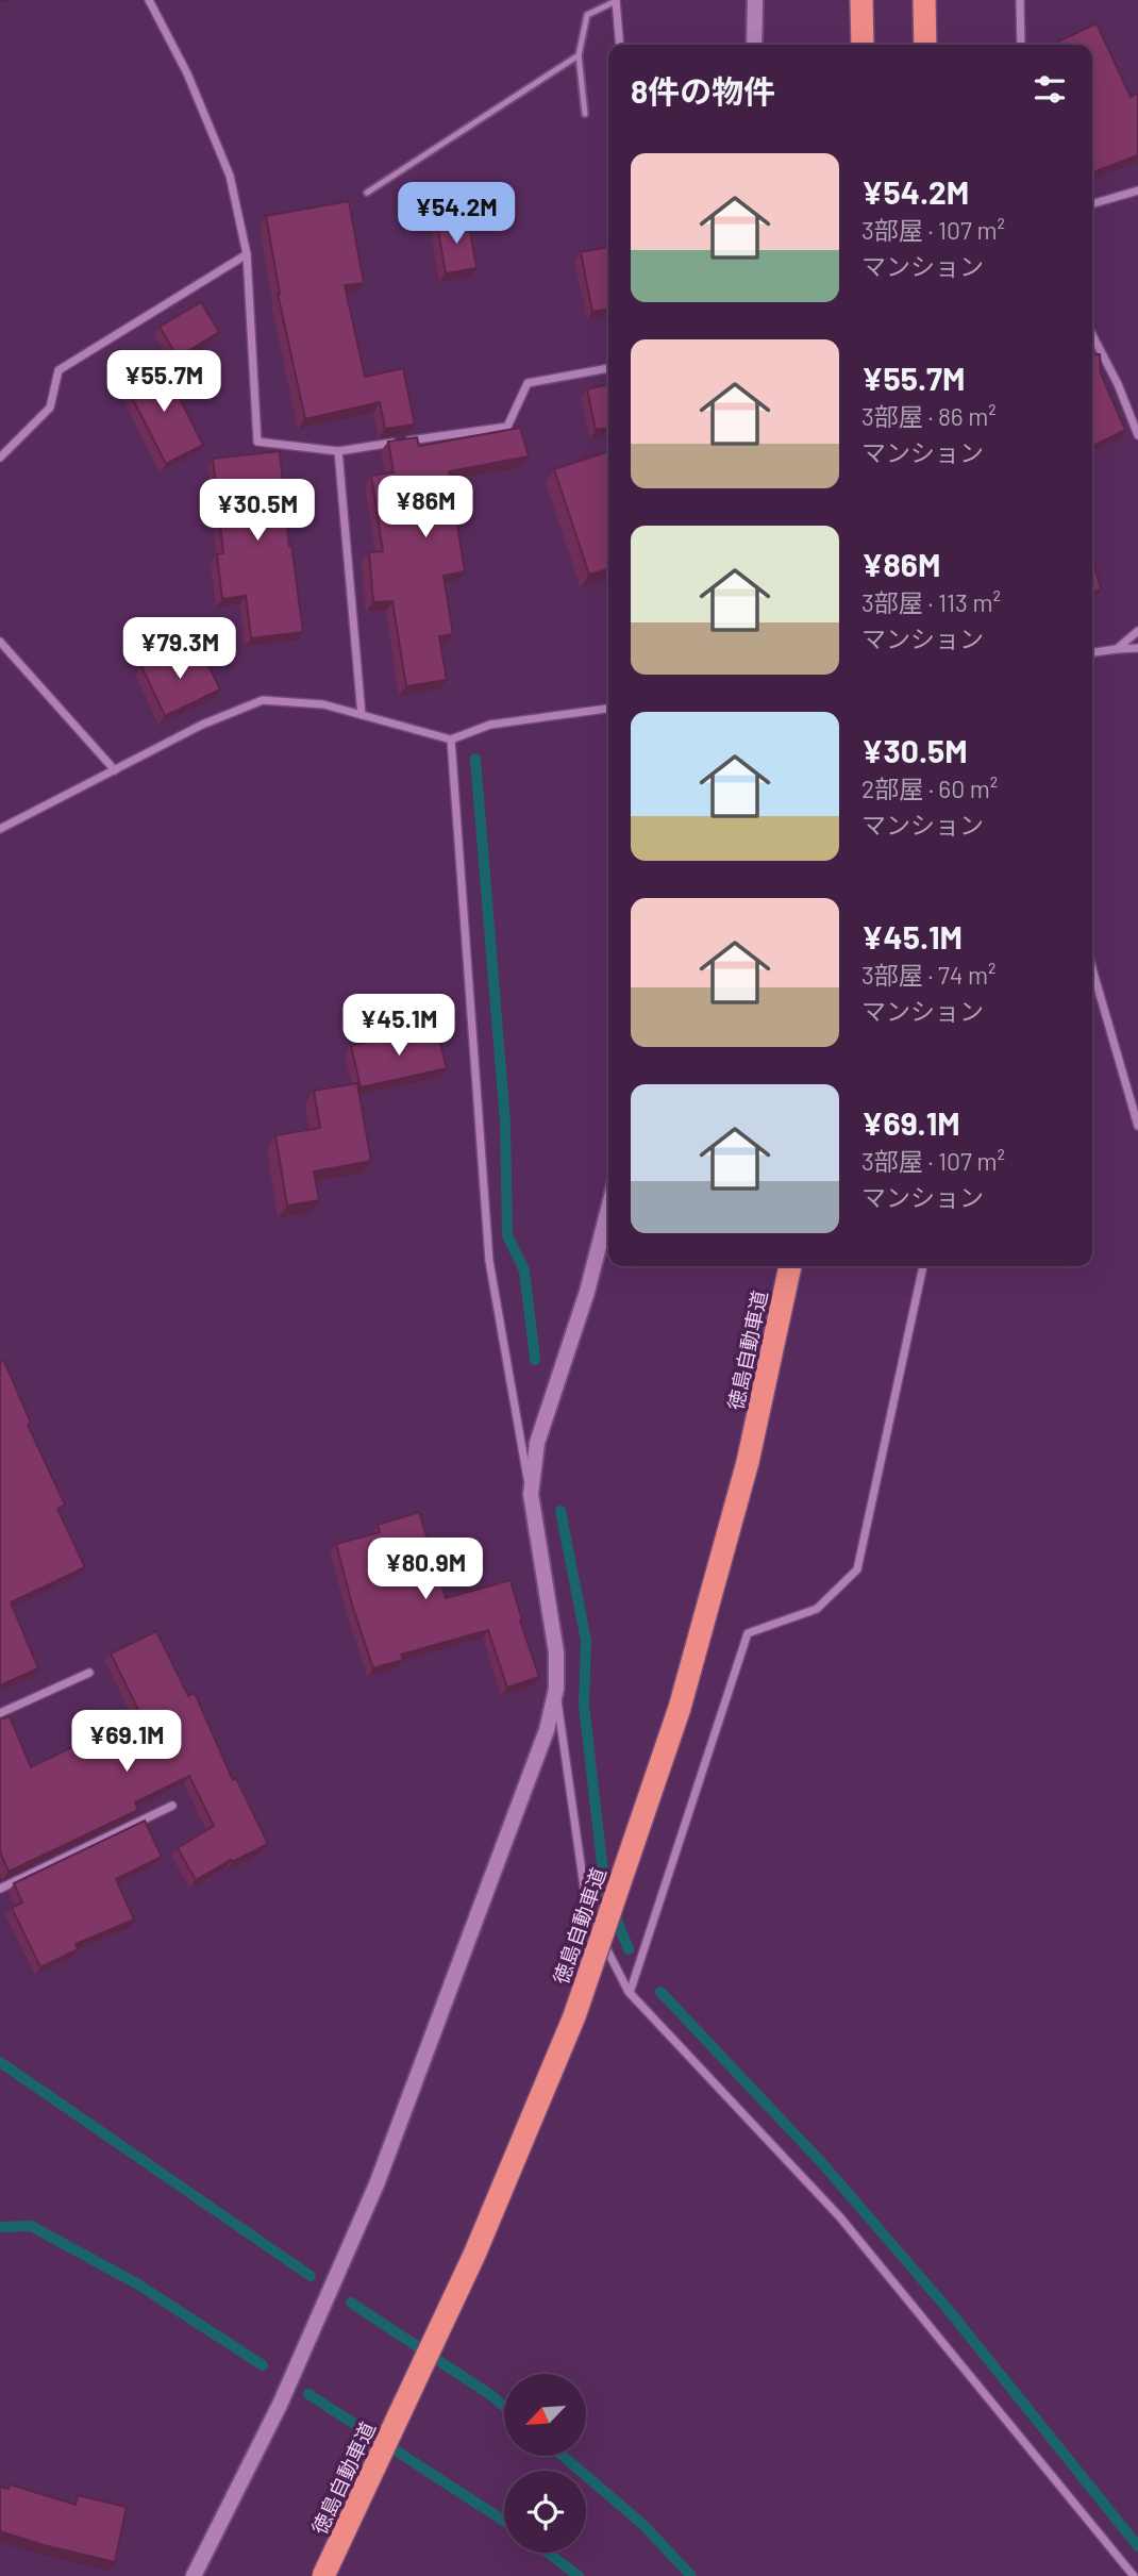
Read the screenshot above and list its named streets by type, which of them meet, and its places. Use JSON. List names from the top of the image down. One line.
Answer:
{"streets":{"highway":["徳島自動車道"]},"north":"bottom left","page":{"heading":"8件の物件","list":[{"name":"¥54.2M","note":"3部屋 · 107 m² · マンション"},{"name":"¥55.7M","note":"3部屋 · 86 m² · マンション"},{"name":"¥86M","note":"3部屋 · 113 m² · マンション"},{"name":"¥30.5M","note":"2部屋 · 60 m² · マンション"},{"name":"¥45.1M","note":"3部屋 · 74 m² · マンション"},{"name":"¥69.1M","note":"3部屋 · 107 m² · マンション"}],"price":["¥54.2M","¥55.7M","¥86M","¥30.5M","¥79.3M","¥45.1M","¥80.9M","¥69.1M"]}}
